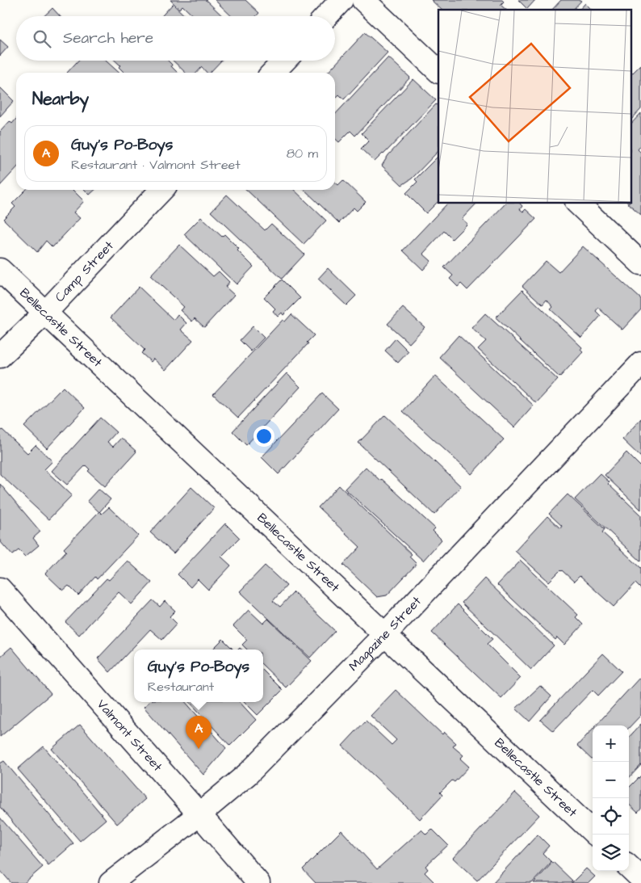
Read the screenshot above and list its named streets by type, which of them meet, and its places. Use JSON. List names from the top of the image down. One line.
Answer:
{"streets":{"street":["Camp Street","Bellecastle Street","Magazine Street","Valmont Street"]},"crossings":[["Camp Street","Bellecastle Street"],["Bellecastle Street","Magazine Street"],["Magazine Street","Valmont Street"]],"page":{"search":"Search here","heading":"Nearby","list":[{"mark":"A","name":"Guy's Po-Boys","note":"Restaurant · Valmont Street","value":"80 m"}],"popup":["Guy's Po-Boys","Restaurant"],"pins":"A","map_buttons":["+","−"]}}
